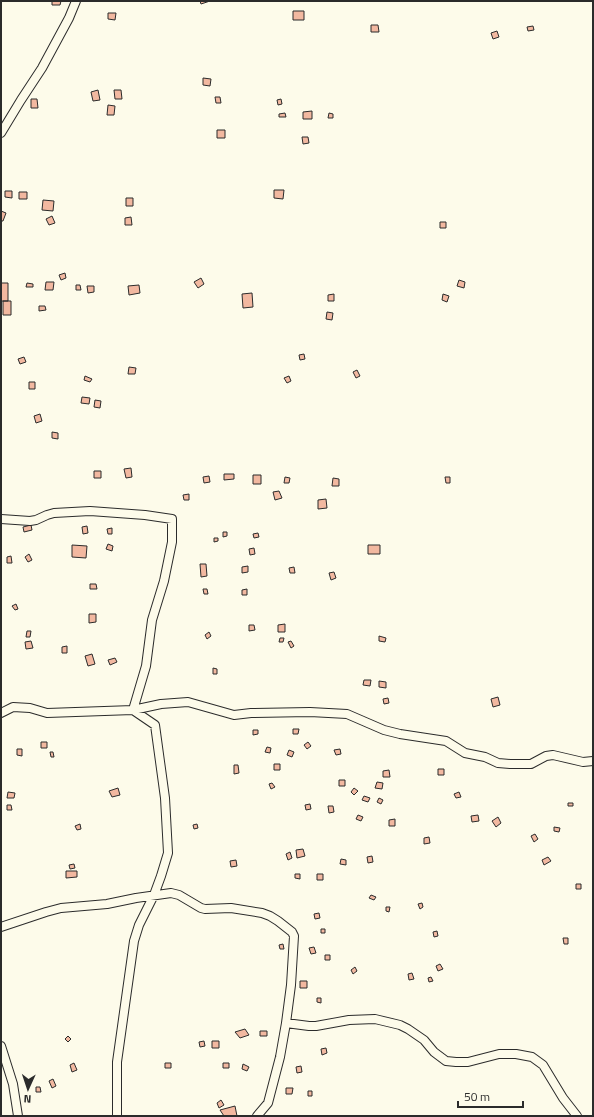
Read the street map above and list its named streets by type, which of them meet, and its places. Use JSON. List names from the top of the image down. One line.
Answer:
{"scale_bar":"50 m","north":"bottom"}
